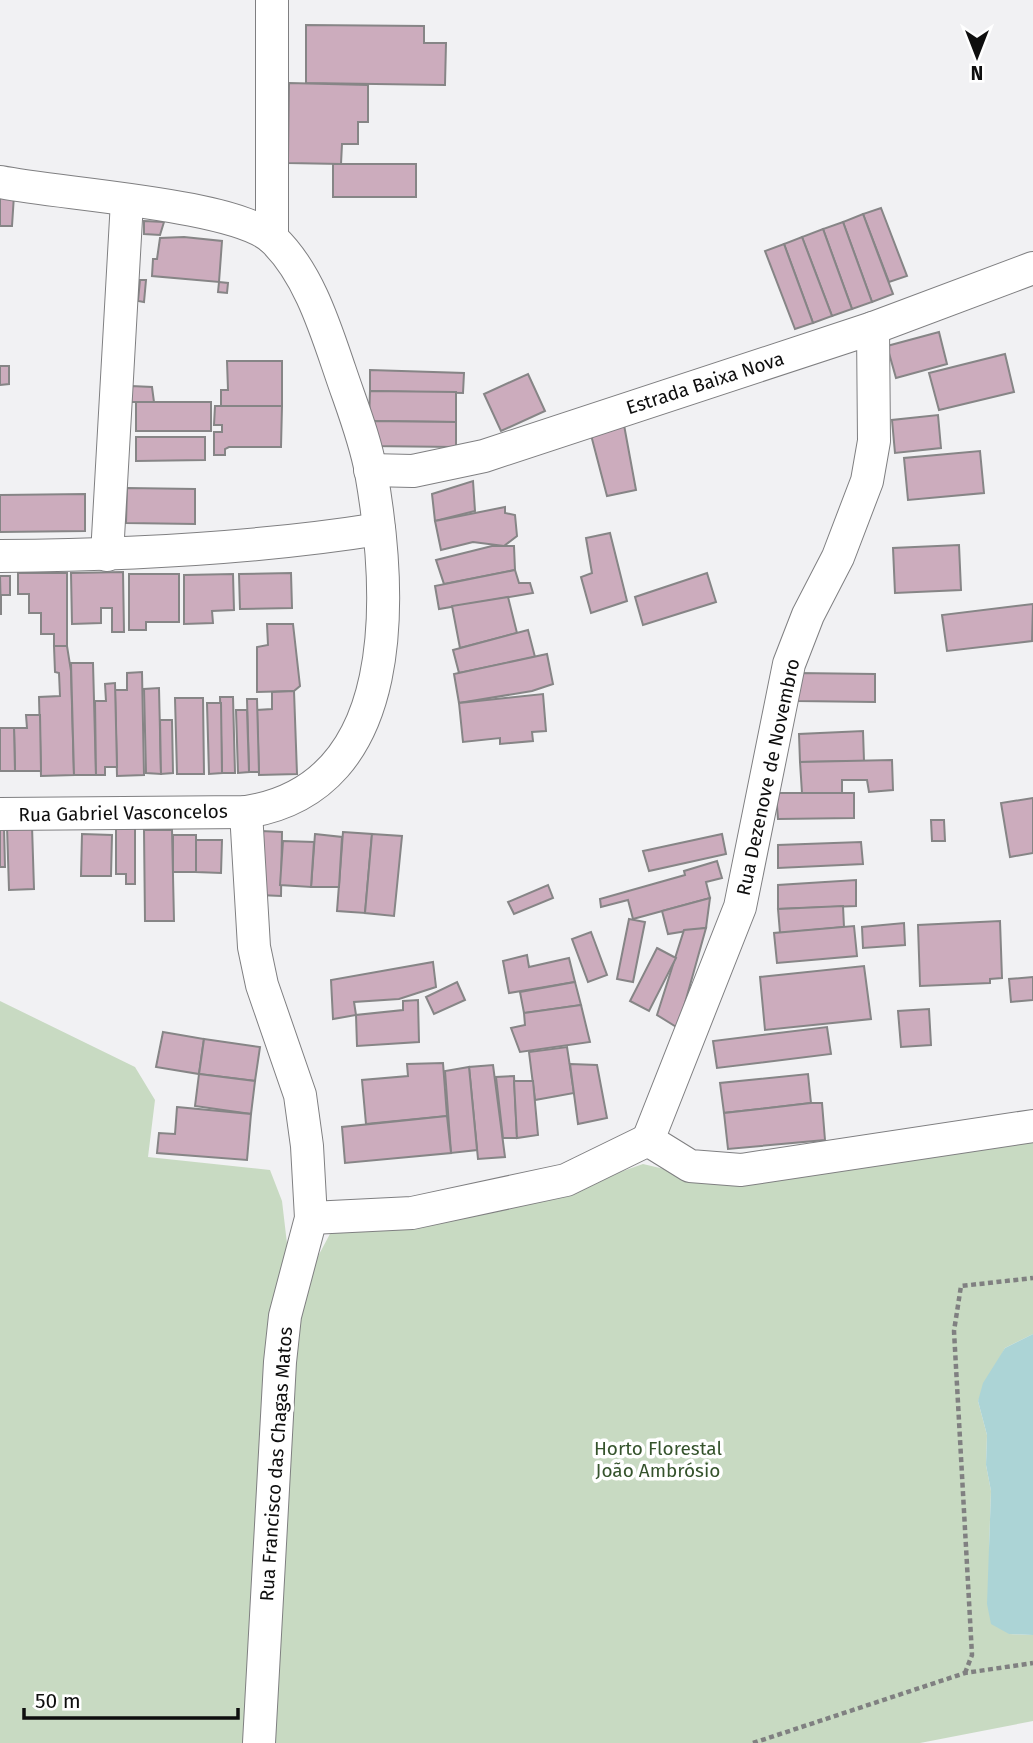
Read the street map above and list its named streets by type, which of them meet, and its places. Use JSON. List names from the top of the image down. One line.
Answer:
{"streets":{"street":["Estrada Baixa Nova","Rua Dezenove de Novembro","Rua Gabriel Vasconcelos","Rua Francisco das Chagas Matos"]},"crossings":[["Estrada Baixa Nova","Rua Dezenove de Novembro"],["Estrada Baixa Nova","Rua Gabriel Vasconcelos"],["Rua Gabriel Vasconcelos","Rua Francisco das Chagas Matos"]],"parks":["Horto Florestal João Ambrósio"],"scale_bar":"50 m","north":"bottom"}
